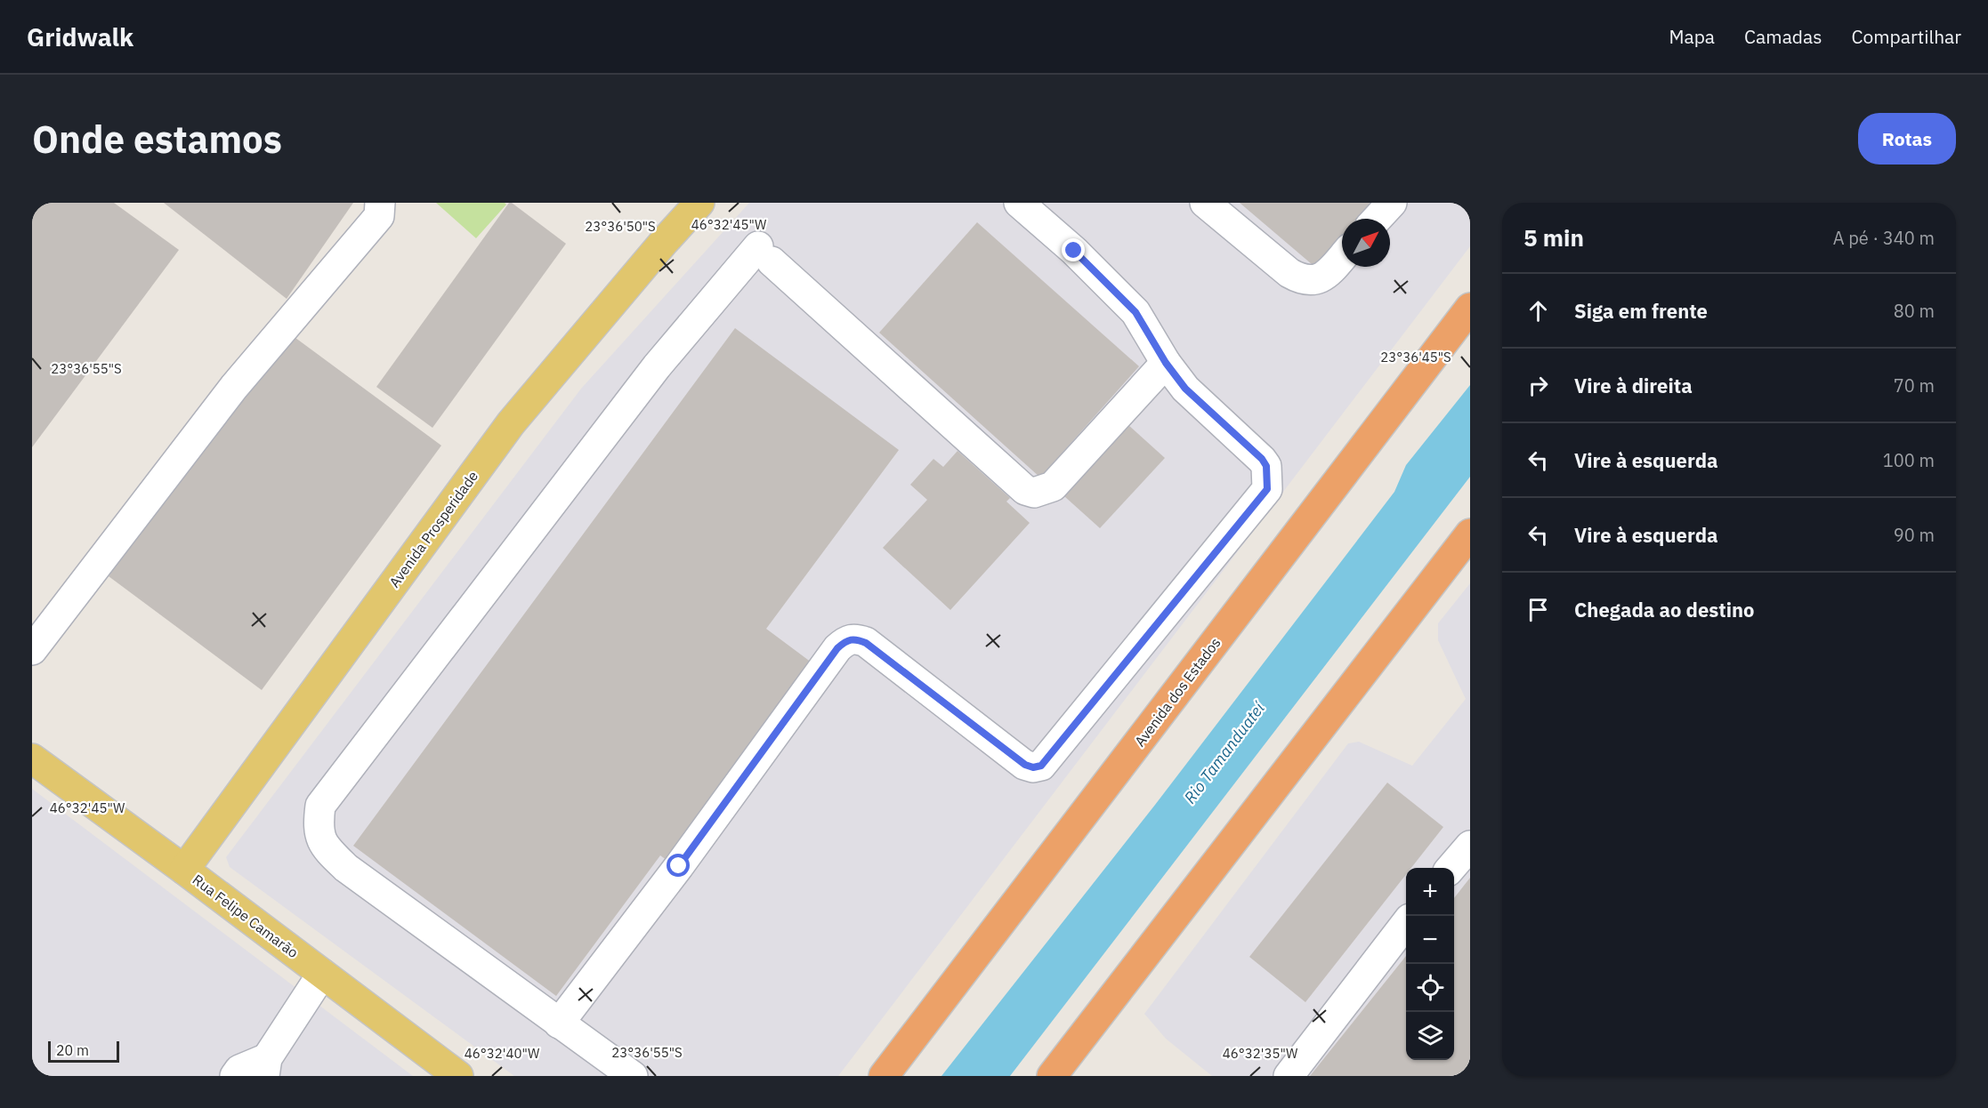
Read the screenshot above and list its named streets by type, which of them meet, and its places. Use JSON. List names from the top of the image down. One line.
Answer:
{"streets":{"highway":["Avenida dos Estados"],"main road":["Avenida Prosperidade","Rua Felipe Camarão"]},"crossings":[["Avenida Prosperidade","Rua Felipe Camarão"]],"water":["Rio Tamanduateí"],"scale_bar":"20 m","north":"top right","page":{"header":"Gridwalk","nav":["Mapa","Camadas","Compartilhar"],"buttons":"Rotas","title":"Onde estamos","heading":["5 min","A pé · 340 m"],"list":[["Siga em frente","80 m"],["Vire à direita","70 m"],["Vire à esquerda","100 m"],["Vire à esquerda","90 m"],"Chegada ao destino"],"map_buttons":["+","−"],"scale":"20 m"},"coordinates":["46°32'45\"W","23°36'50\"S","23°36'45\"S","23°36'55\"S","46°32'40\"W","46°32'35\"W"]}
